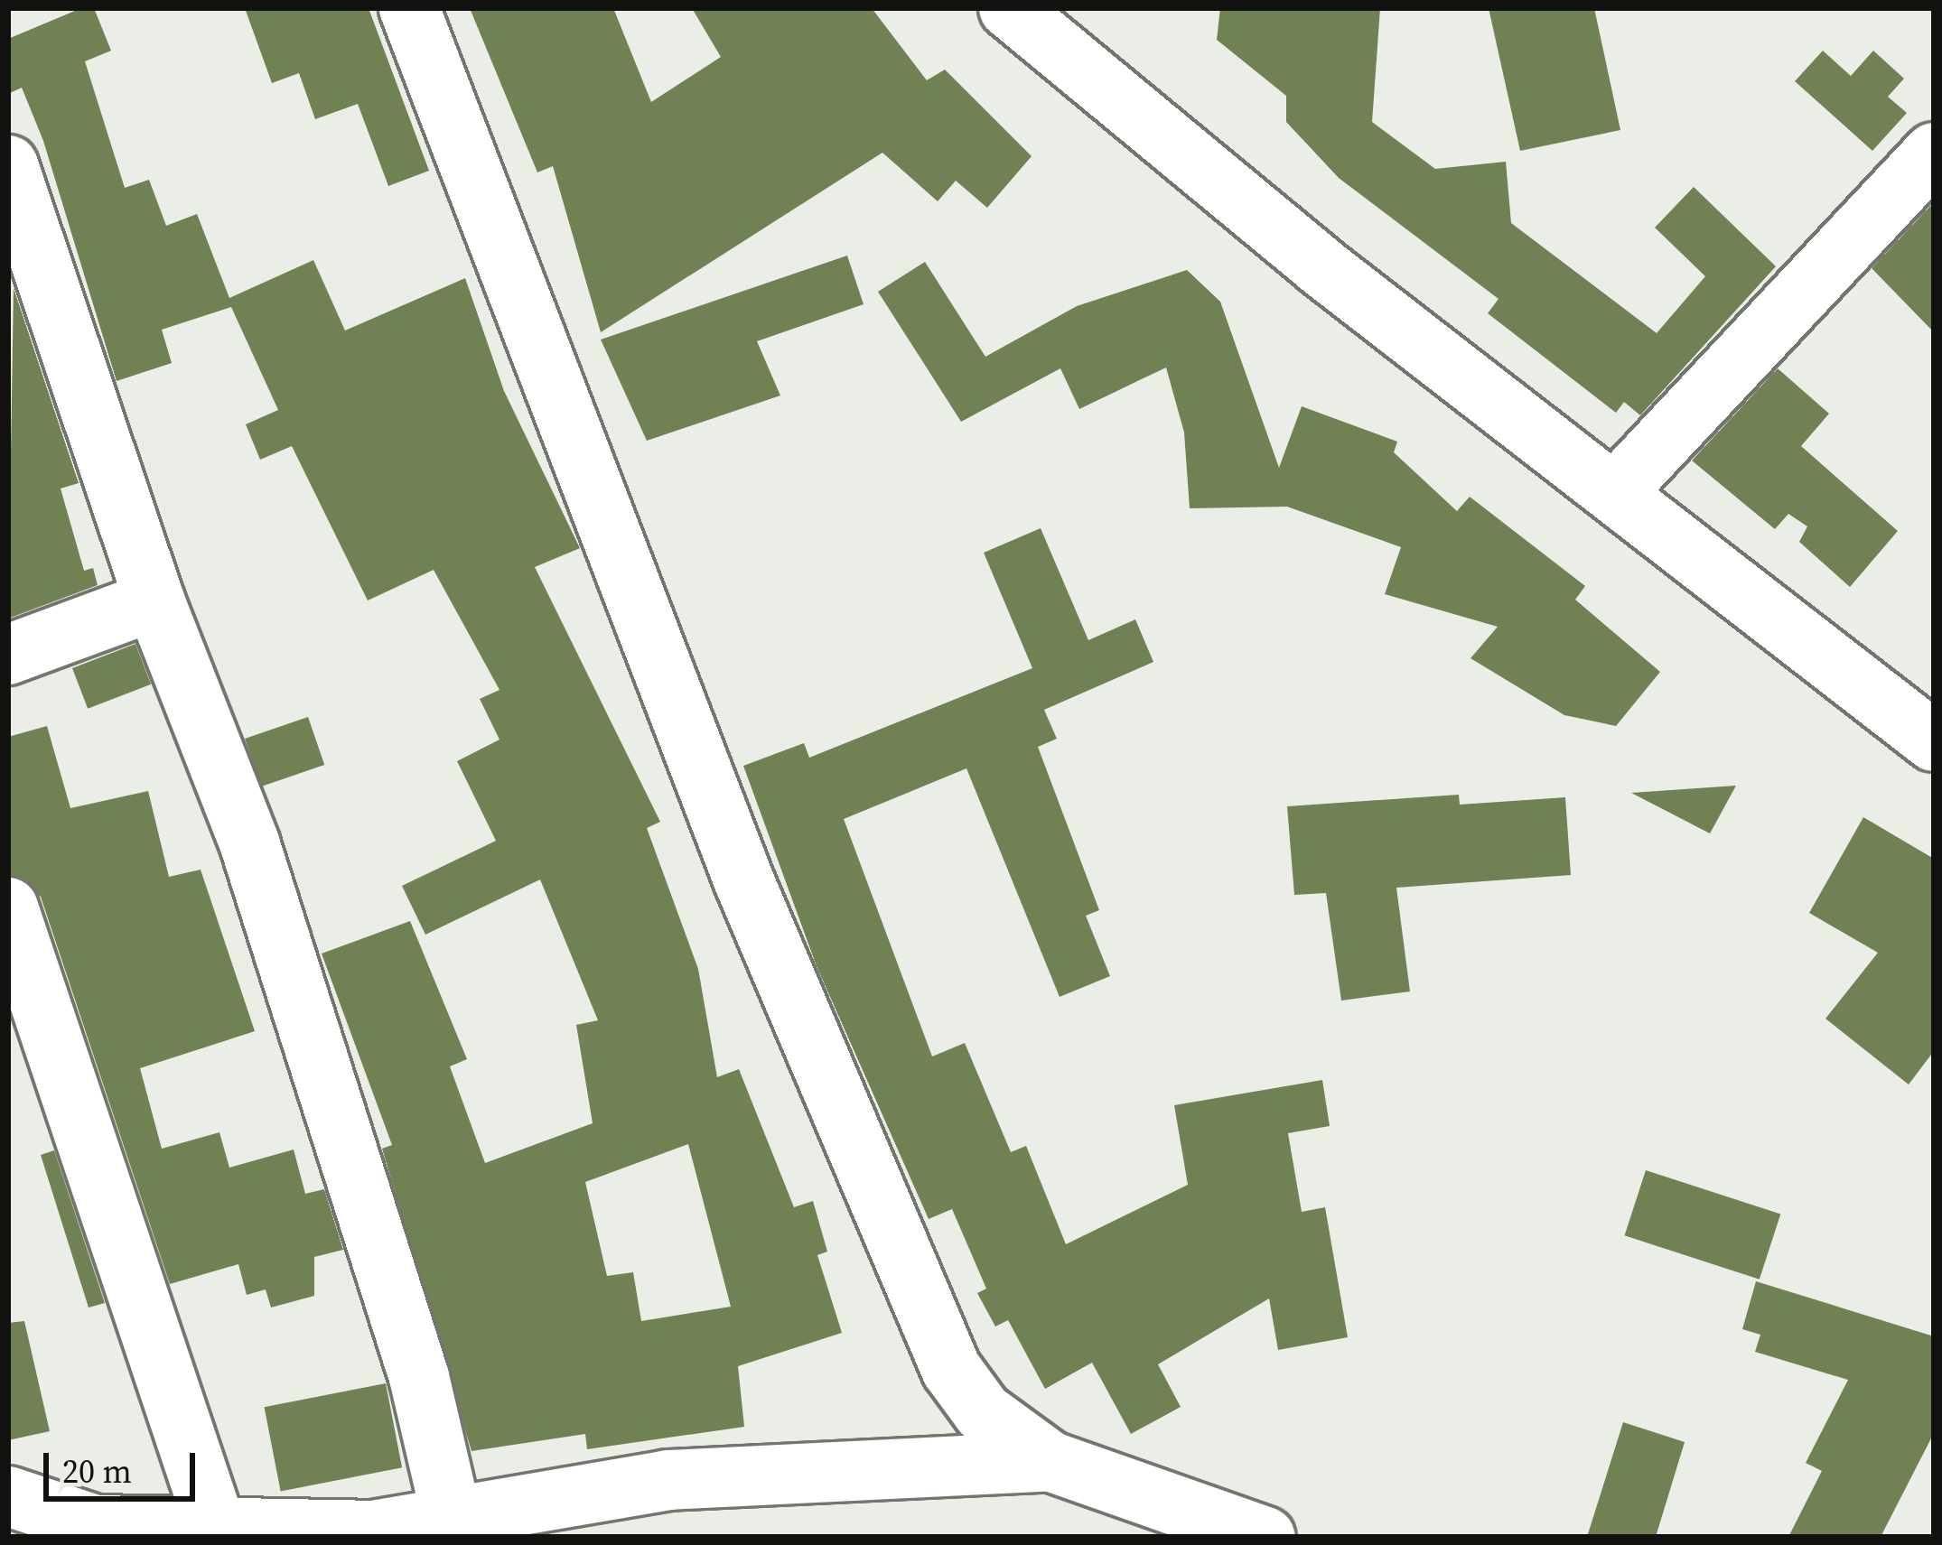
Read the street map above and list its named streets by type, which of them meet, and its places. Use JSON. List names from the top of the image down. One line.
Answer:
{"scale_bar":"20 m"}
